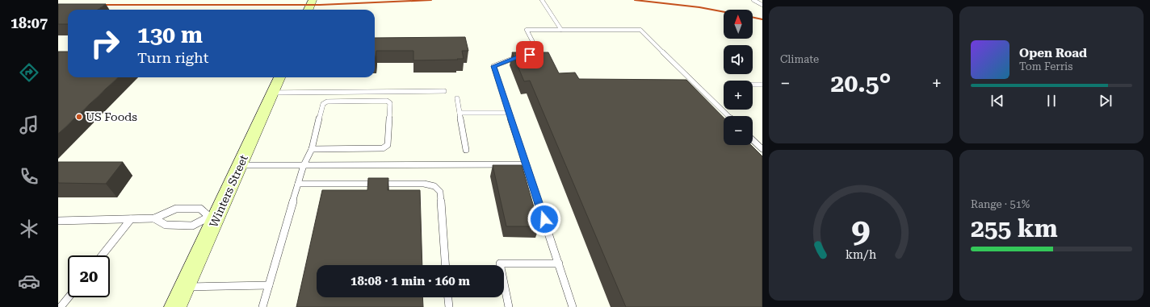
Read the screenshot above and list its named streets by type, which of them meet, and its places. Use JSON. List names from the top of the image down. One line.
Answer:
{"streets":{"street":["Winters Street"]},"places":["US Foods"],"north":"top","page":{"tabs":"18:07","tile":["Climate",["Range · 51%","255 km"]],"map_buttons":["+","−"],"turn":["130 m","Turn right"],"song":["Open Road","Tom Ferris"],"heat":["−","20.5°","+"],"limit":"20","trip":"18:08 · 1 min · 160 m","gauge":["9","km/h"]}}
